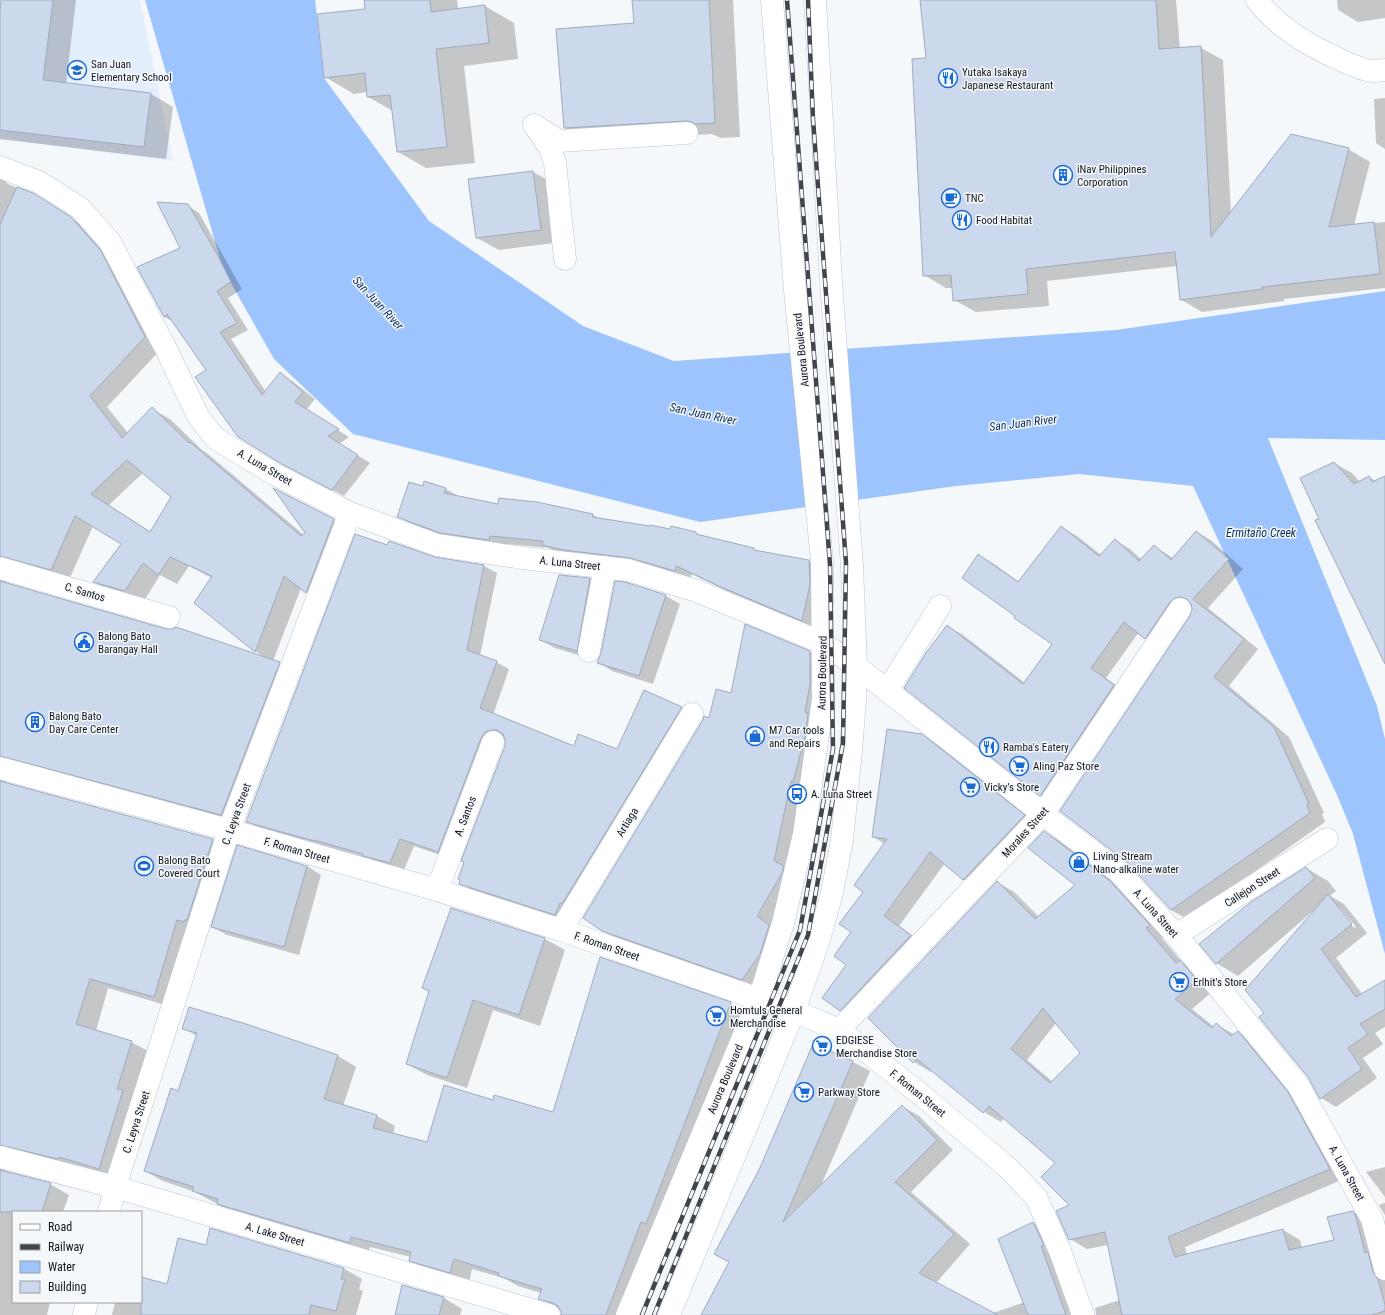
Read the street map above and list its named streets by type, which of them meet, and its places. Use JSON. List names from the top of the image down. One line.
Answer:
{"streets":{"street":["Aurora Boulevard","A. Luna Street","C. Santos","C. Leyva Street","A. Santos","Artiaga","Morales Street","F. Roman Street","Callejon Street","A. Lake Street"]},"crossings":[["Aurora Boulevard","A. Luna Street"],["Aurora Boulevard","F. Roman Street"],["A. Luna Street","C. Leyva Street"],["A. Luna Street","Morales Street"],["A. Luna Street","Callejon Street"],["C. Leyva Street","F. Roman Street"],["C. Leyva Street","A. Lake Street"],["A. Santos","F. Roman Street"],["Artiaga","F. Roman Street"],["Morales Street","F. Roman Street"]],"water":["San Juan River","Ermitaño Creek"],"places":{"school or university":["San Juan Elementary School"],"restaurant":["Yutaka Isakaya Japanese Restaurant","Food Habitat","Ramba's Eatery"],"building":["iNav Philippines Corporation","Balong Bato Day Care Center"],"cafe":["TNC"],"public building":["Balong Bato Barangay Hall"],"shop":["M7 Car tools and Repairs","Living Stream Nano-alkaline water"],"supermarket":["Aling Paz Store","Vicky's Store","Erlhit's Store","Homtuls General Merchandise","EDGIESE Merchandise Store","Parkway Store"],"bus stop":["A. Luna Street"],"sports":["Balong Bato Covered Court"]},"legend":["Road","Railway","Water","Building"]}
